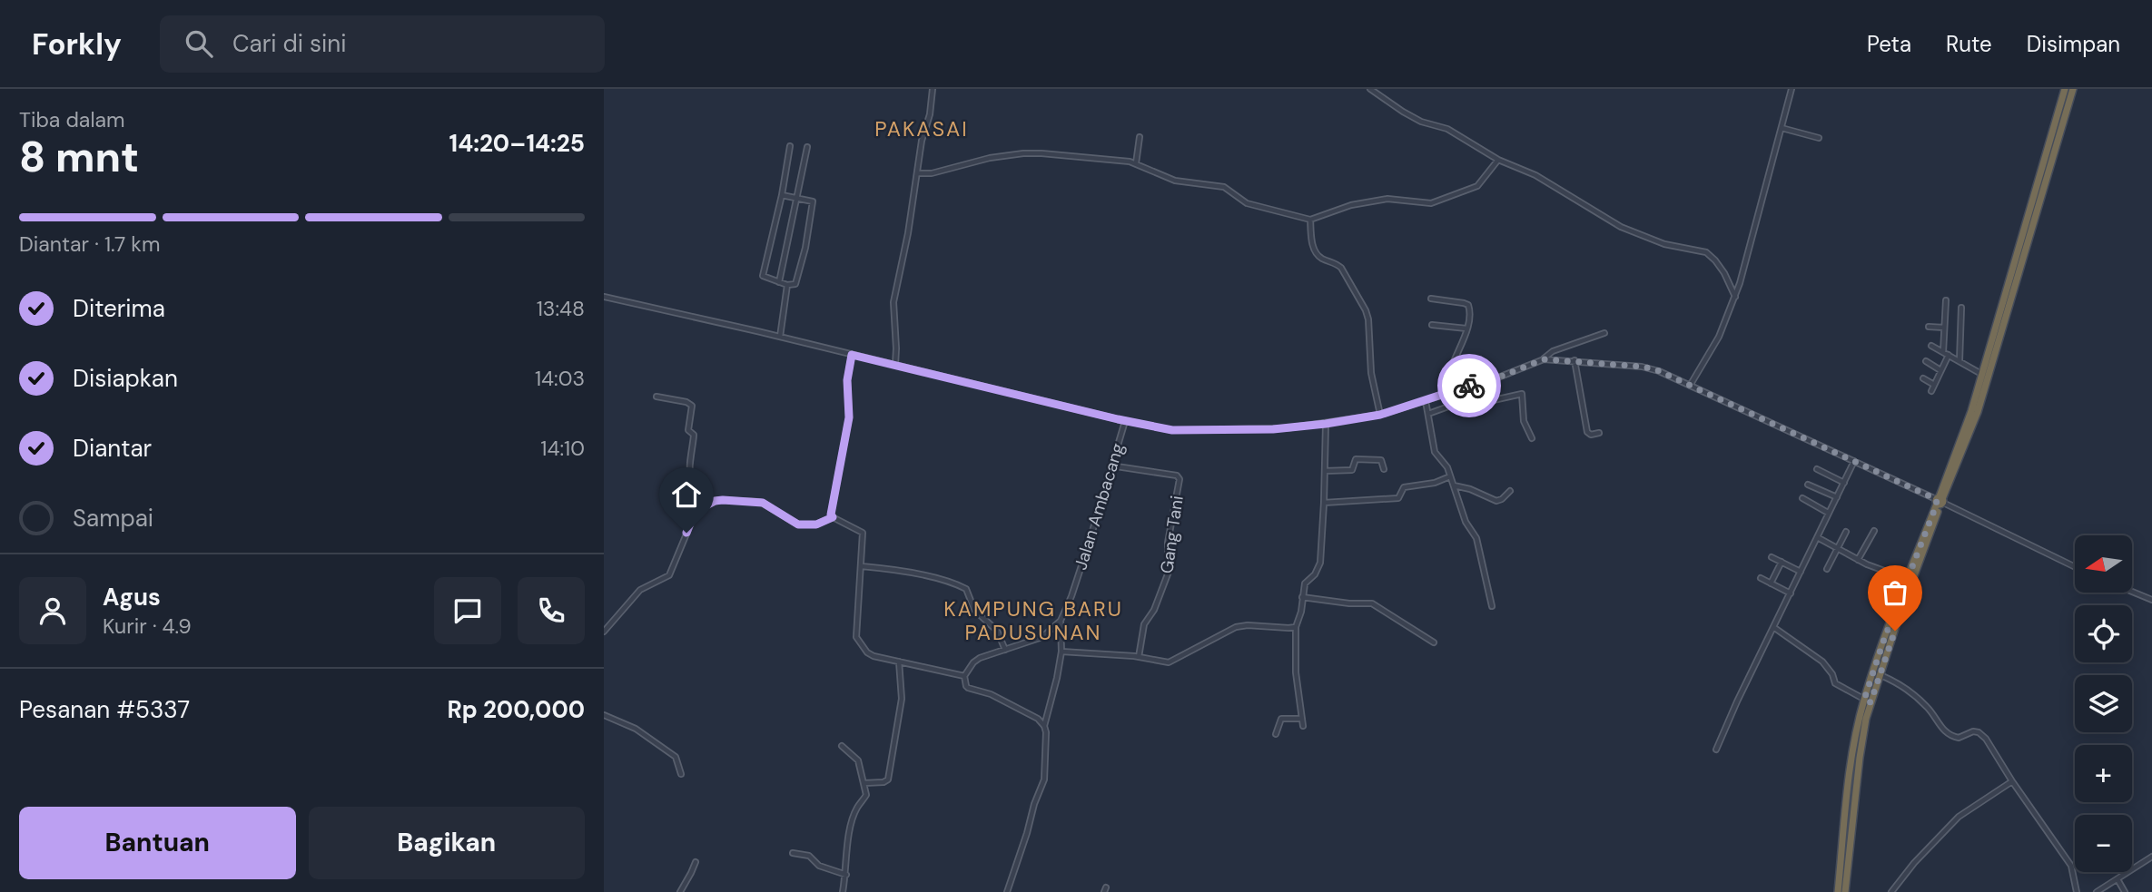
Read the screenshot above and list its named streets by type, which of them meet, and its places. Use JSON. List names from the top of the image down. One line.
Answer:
{"streets":{"street":["Jalan Ambacang","Gang Tani"]},"crossings":[["Jalan Ambacang","Gang Tani"]],"districts":["PAKASAI","KAMPUNG BARU PADUSUNAN"],"north":"left","page":{"header":"Forkly","search":"Cari di sini","nav":["Peta","Rute","Disimpan"],"heading":["8 mnt","Tiba dalam","14:20–14:25"],"panel":["Agus","Kurir · 4.9","Pesanan #5337","Rp 200,000"],"bar":"Diantar · 1.7 km","list":[["Diterima","13:48"],["Disiapkan","14:03"],["Diantar","14:10"],"Sampai"],"map_buttons":["+","−"],"buttons":["Bantuan","Bagikan"]}}
